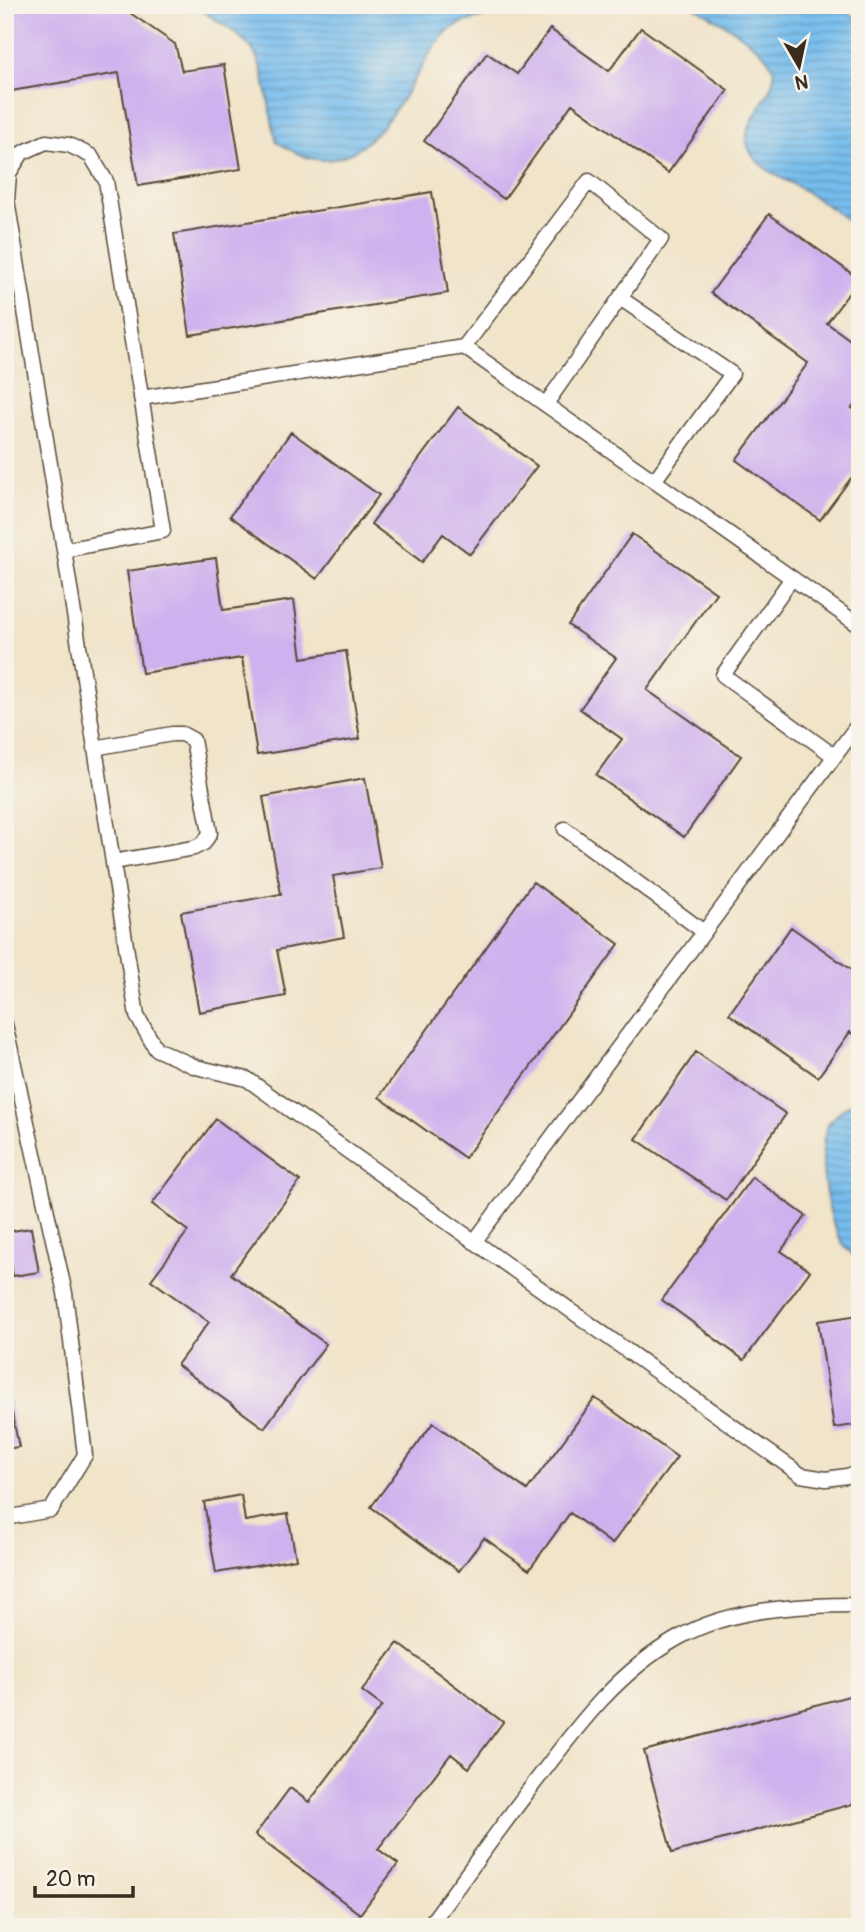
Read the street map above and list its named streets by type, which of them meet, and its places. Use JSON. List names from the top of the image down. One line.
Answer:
{"scale_bar":"20 m","north":"bottom"}
